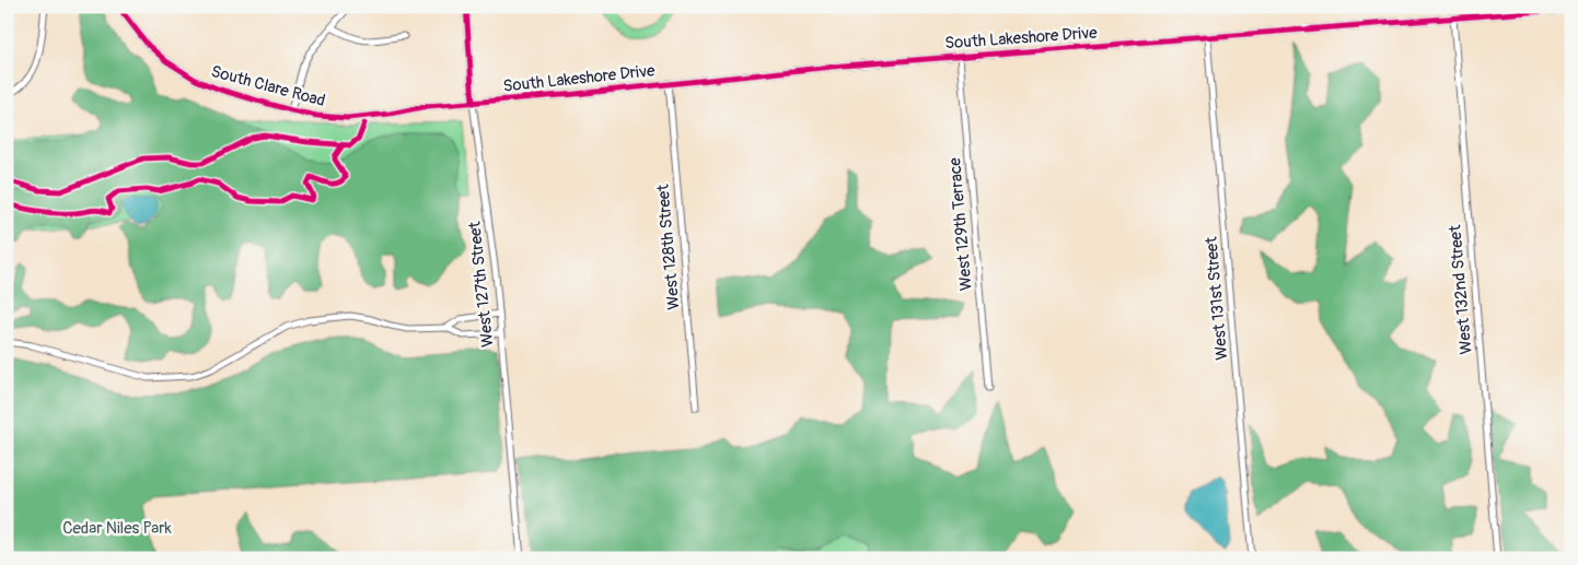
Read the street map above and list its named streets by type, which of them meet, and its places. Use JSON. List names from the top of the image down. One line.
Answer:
{"streets":{"street":["South Lakeshore Drive","South Clare Road","West 129th Terrace","West 128th Street","West 127th Street","West 132nd Street","West 131st Street"]},"crossings":[["South Lakeshore Drive","South Clare Road"],["South Lakeshore Drive","West 129th Terrace"],["South Lakeshore Drive","West 128th Street"],["South Lakeshore Drive","West 127th Street"],["South Lakeshore Drive","West 132nd Street"],["South Lakeshore Drive","West 131st Street"],["South Clare Road","West 127th Street"]],"parks":["Cedar Niles Park"]}
